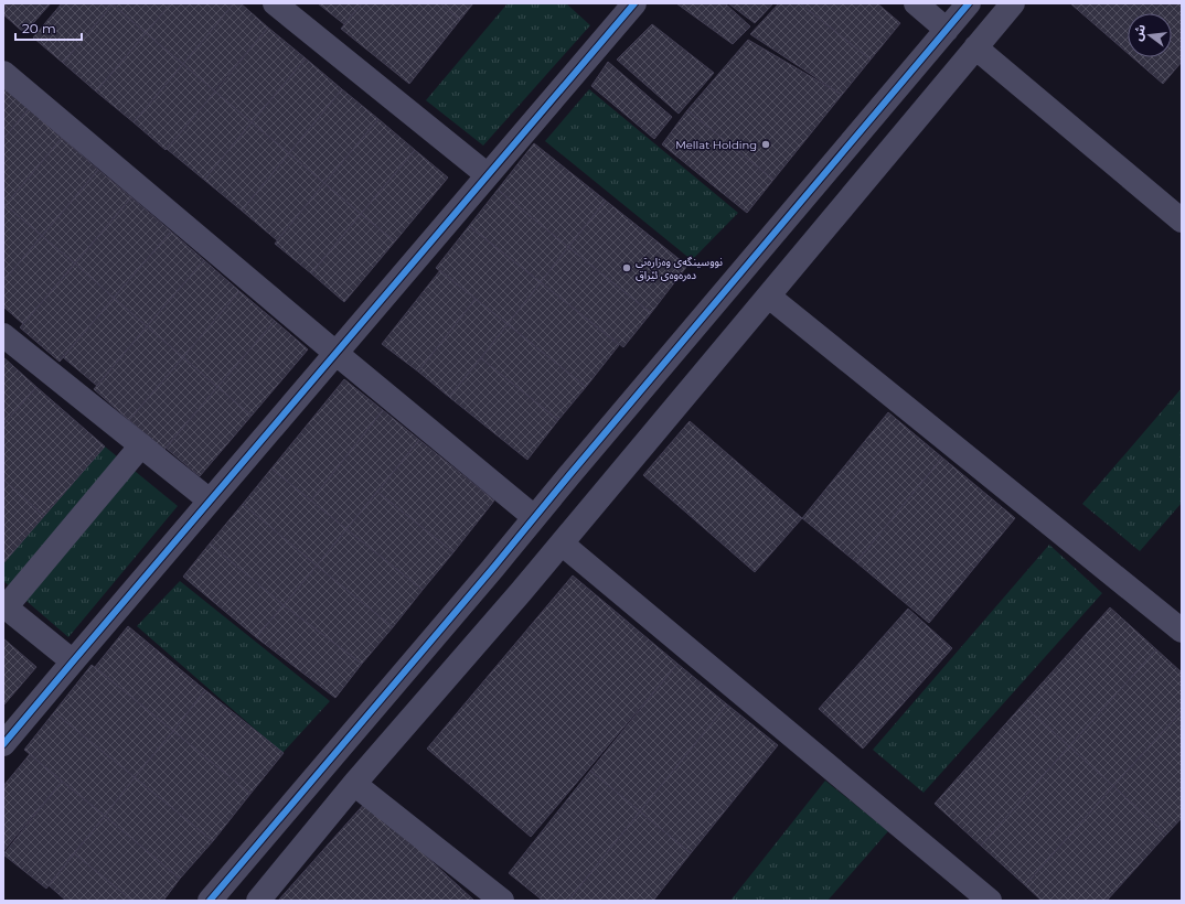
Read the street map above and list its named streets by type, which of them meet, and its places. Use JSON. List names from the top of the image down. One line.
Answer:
{"places":["Mellat Holding","نووسینگەی وەزارەتی دەرەوەی ئێراق"],"scale_bar":"20 m","north":"left"}
